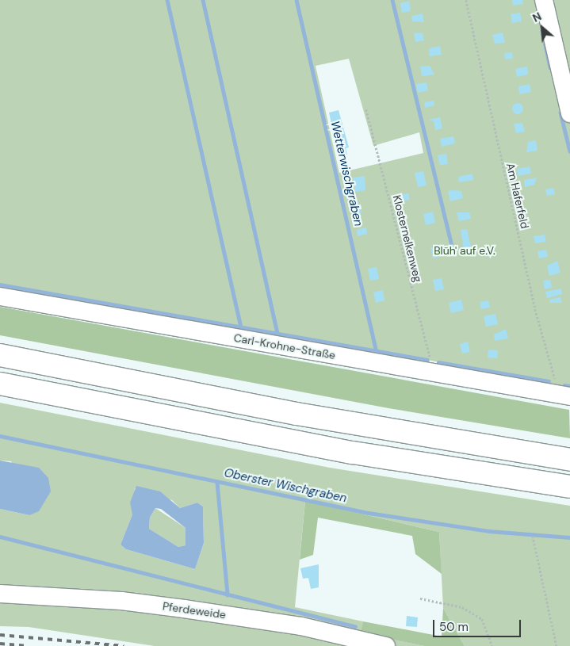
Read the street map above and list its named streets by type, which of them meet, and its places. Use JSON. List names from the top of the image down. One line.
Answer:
{"streets":{"street":["Carl-Krohne-Straße","Pferdeweide"],"path":["Am Haferfeld","Klosternelkenweg"]},"crossings":[["Am Haferfeld","Carl-Krohne-Straße"],["Klosternelkenweg","Carl-Krohne-Straße"]],"water":["Wetterwischgraben","Oberster Wischgraben"],"parks":["Blüh' auf e.V."],"scale_bar":"50 m","north":"top left"}
